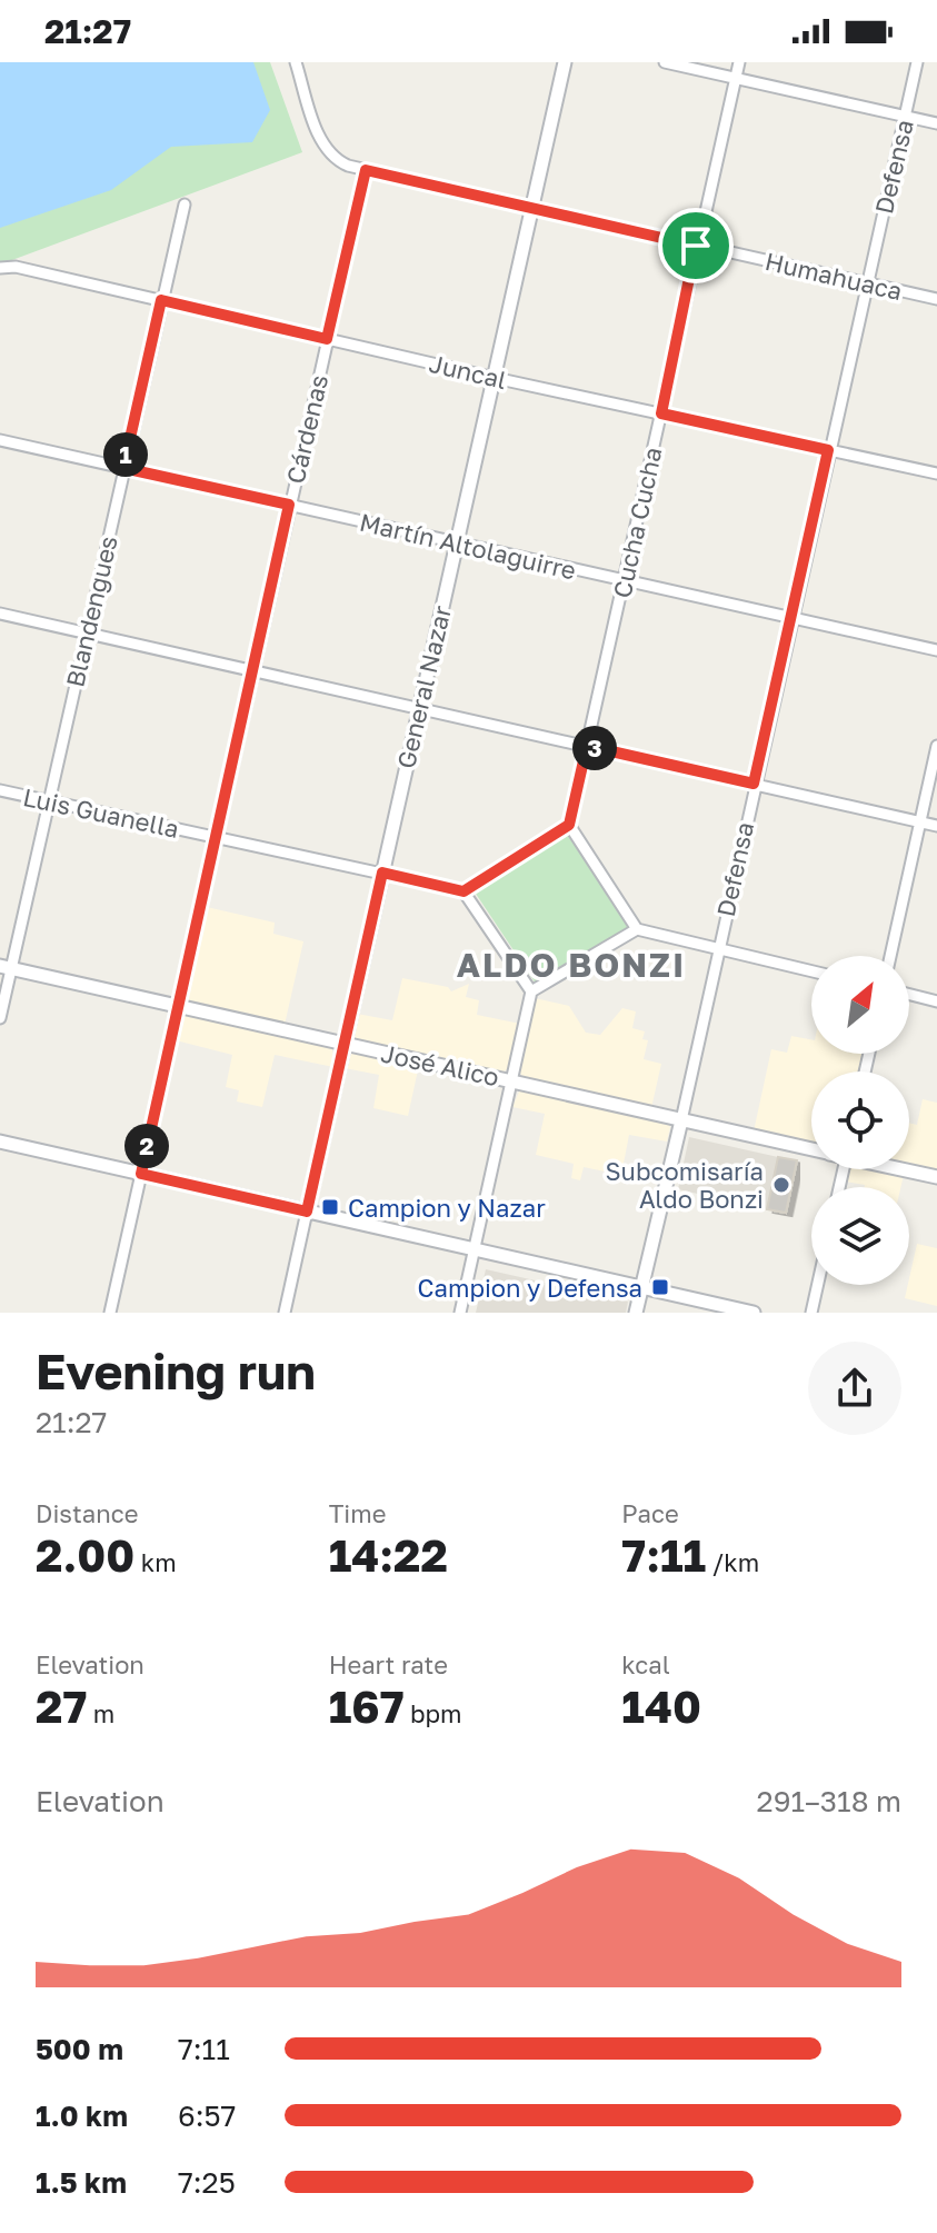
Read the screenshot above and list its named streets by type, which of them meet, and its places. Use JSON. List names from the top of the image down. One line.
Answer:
{"streets":{"street":["Defensa","Humahuaca","Juncal","Cárdenas","Cucha Cucha","Martín Altolaguirre","Blandengues","General Nazar","Luis Guanella","José Alico"]},"crossings":[["Defensa","Humahuaca"],["Defensa","Juncal"],["Defensa","Martín Altolaguirre"],["Defensa","José Alico"],["Humahuaca","Cárdenas"],["Humahuaca","Cucha Cucha"],["Humahuaca","General Nazar"],["Juncal","Cárdenas"],["Juncal","Cucha Cucha"],["Juncal","Blandengues"],["Juncal","General Nazar"],["Cárdenas","Martín Altolaguirre"],["Cárdenas","Luis Guanella"],["Cárdenas","José Alico"],["Cucha Cucha","Martín Altolaguirre"],["Martín Altolaguirre","Blandengues"],["Martín Altolaguirre","General Nazar"],["Blandengues","Luis Guanella"],["Blandengues","José Alico"],["General Nazar","Luis Guanella"],["General Nazar","José Alico"]],"districts":["ALDO BONZI"],"places":{"other":["Subcomisaría Aldo Bonzi"],"transit":["Campion y Nazar","Campion y Defensa"]},"north":"top right","page":{"status":"21:27","pins":["1","3","2"],"heading":["Evening run","21:27"],"stats":[["Distance","2.00 km"],["Time","14:22"],["Pace","7:11 /km"],["Elevation","27 m"],["Heart rate","167 bpm"],["kcal","140"]],"chart":["Elevation","291–318 m"],"list":[{"name":"500 m","note":"7:11"},{"name":"1.0 km","note":"6:57"},{"name":"1.5 km","note":"7:25"}]}}
